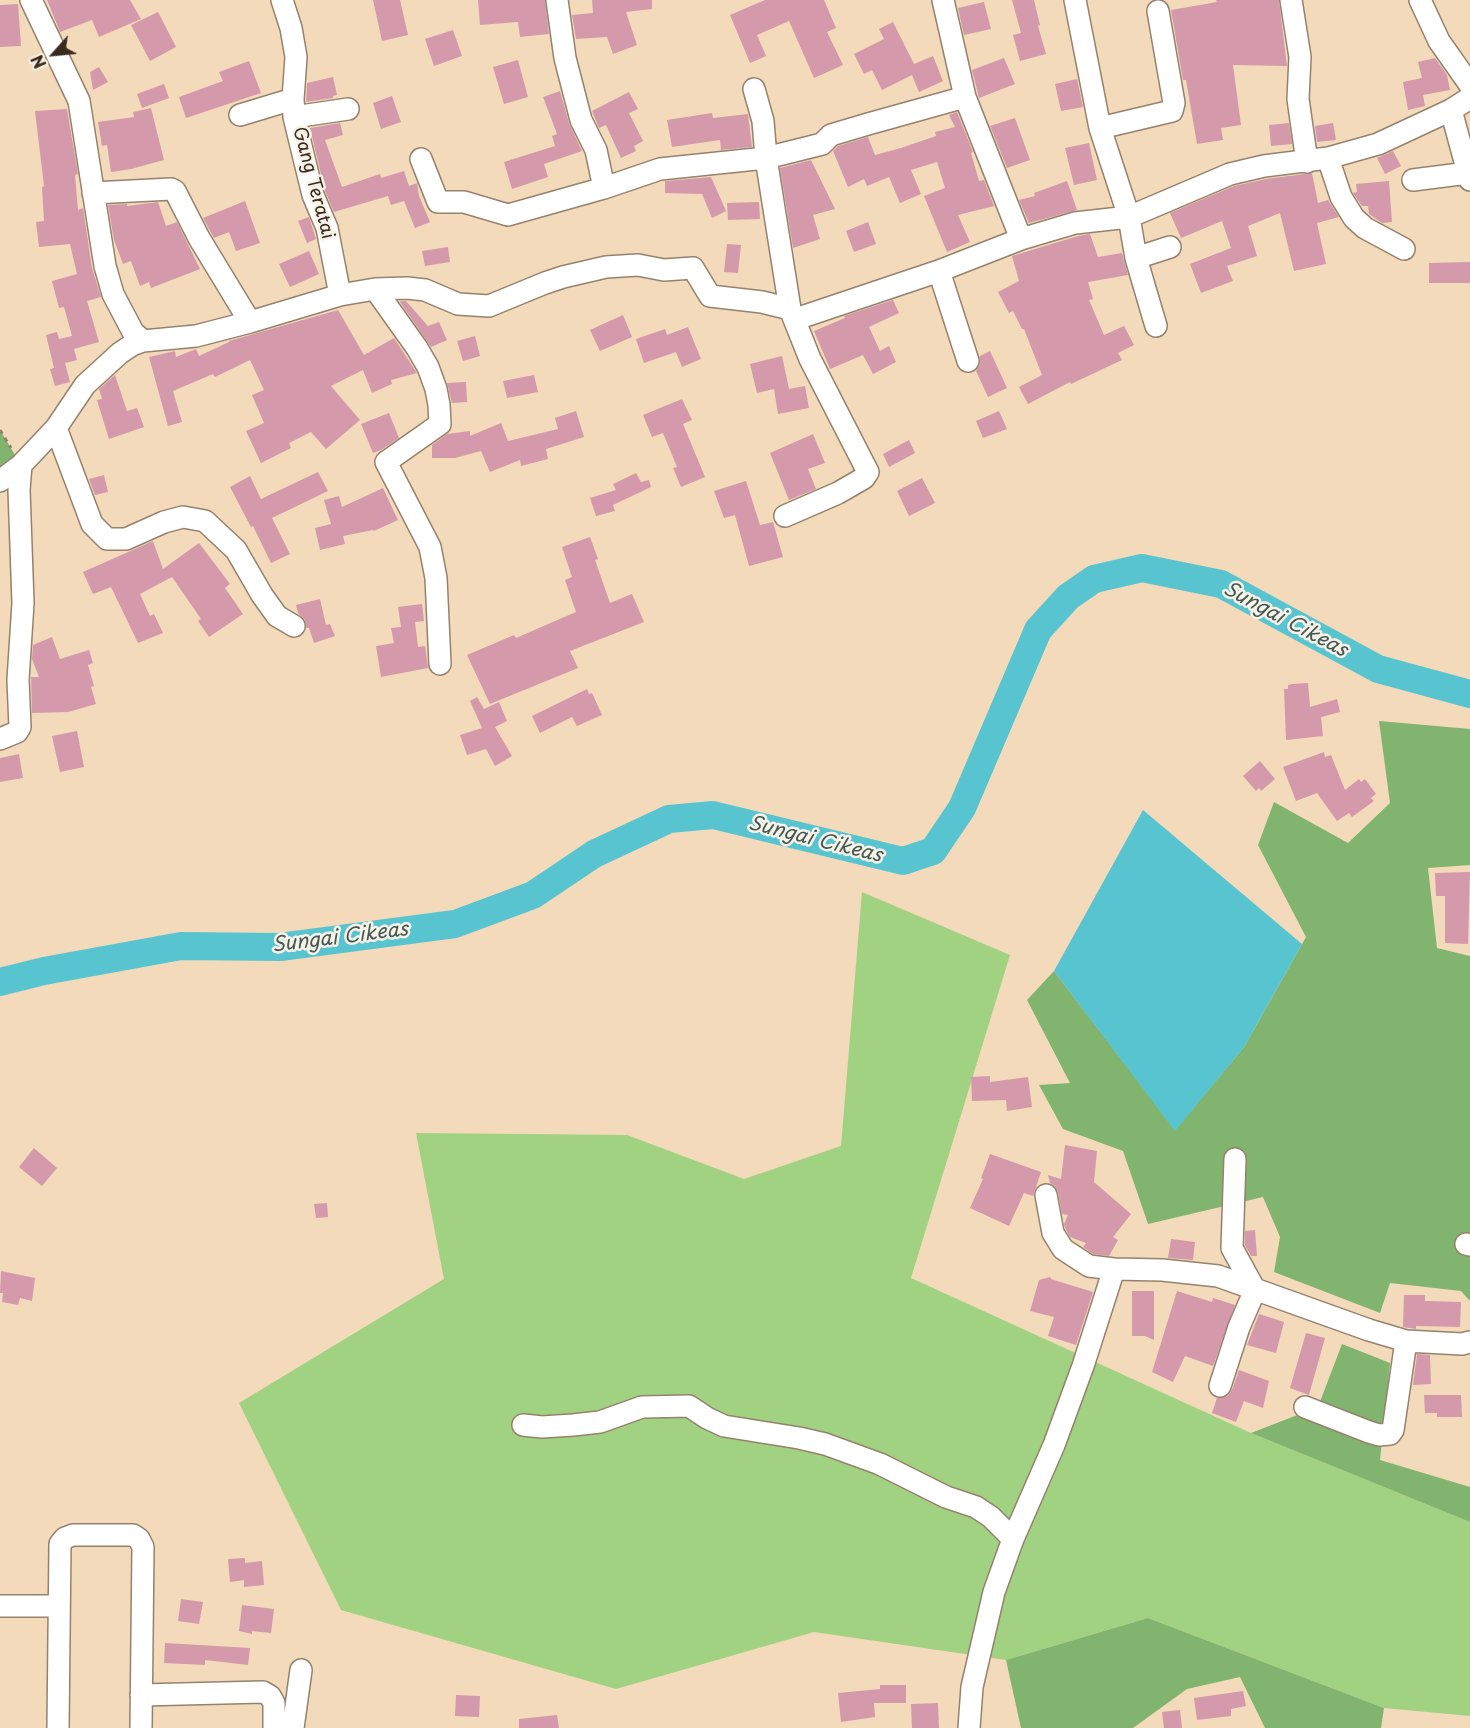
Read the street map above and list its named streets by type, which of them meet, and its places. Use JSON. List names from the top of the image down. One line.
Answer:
{"streets":{"street":["Gang Teratai"]},"water":["Sungai Cikeas"],"north":"bottom left"}
